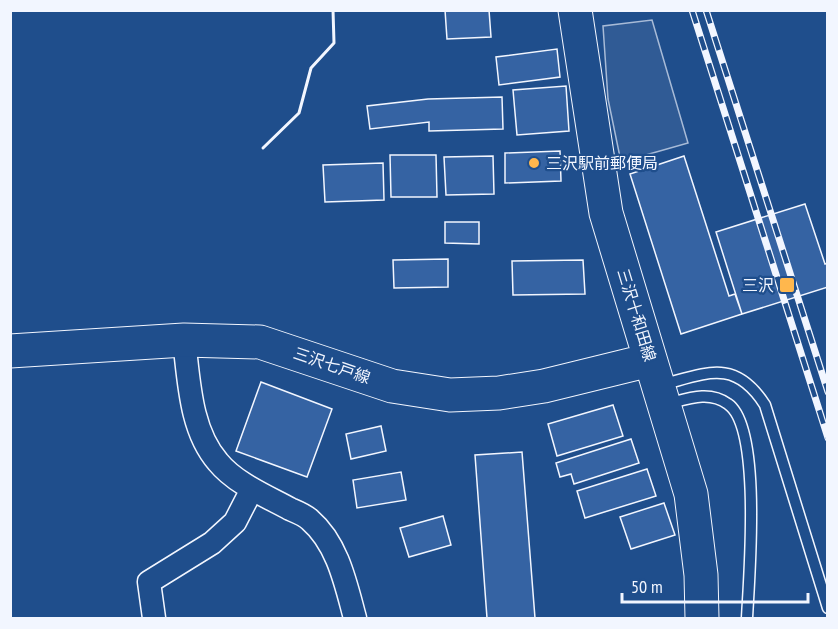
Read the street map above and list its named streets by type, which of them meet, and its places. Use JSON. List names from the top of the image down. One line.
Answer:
{"streets":{"main road":["三沢十和田線","三沢七戸線"]},"crossings":[["三沢十和田線","三沢七戸線"]],"places":{"other":["三沢駅前郵便局"],"transit":["三沢"]},"scale_bar":"50 m"}
